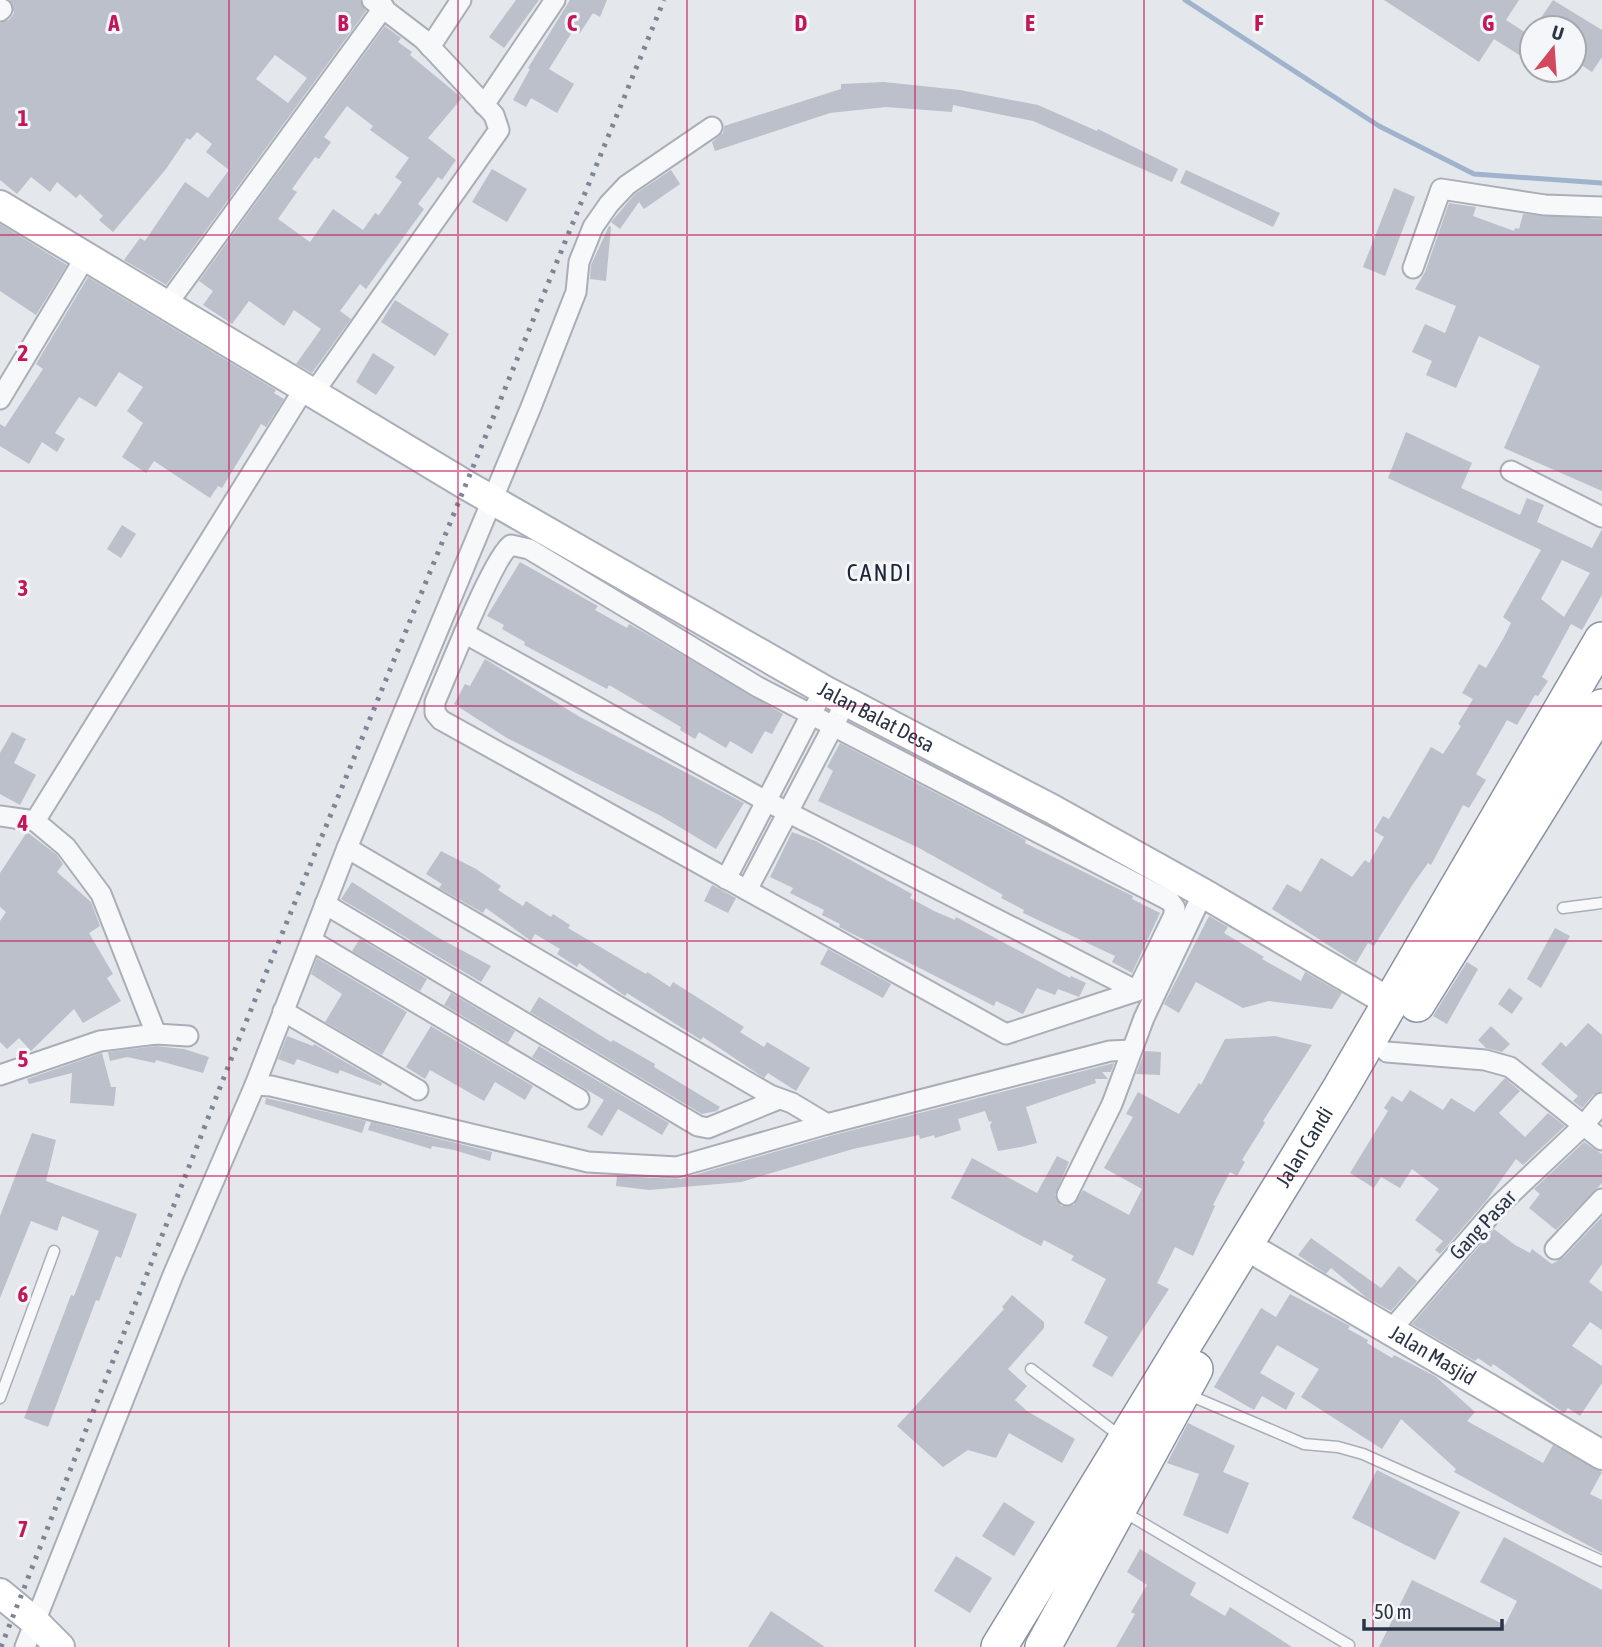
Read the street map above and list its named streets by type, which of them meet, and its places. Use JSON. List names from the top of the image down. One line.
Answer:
{"streets":{"highway":["Jalan Candi"],"street":["Jalan Balat Desa","Gang Pasar","Jalan Masjid"]},"crossings":[["Jalan Balat Desa","Jalan Candi"],["Jalan Candi","Jalan Masjid"],["Gang Pasar","Jalan Masjid"]],"districts":["CANDI"],"scale_bar":"50 m","north":"top","grid":{"columns":["A","B","C","D","E","F","G"],"rows":["1","2","3","4","5","6","7"]}}
